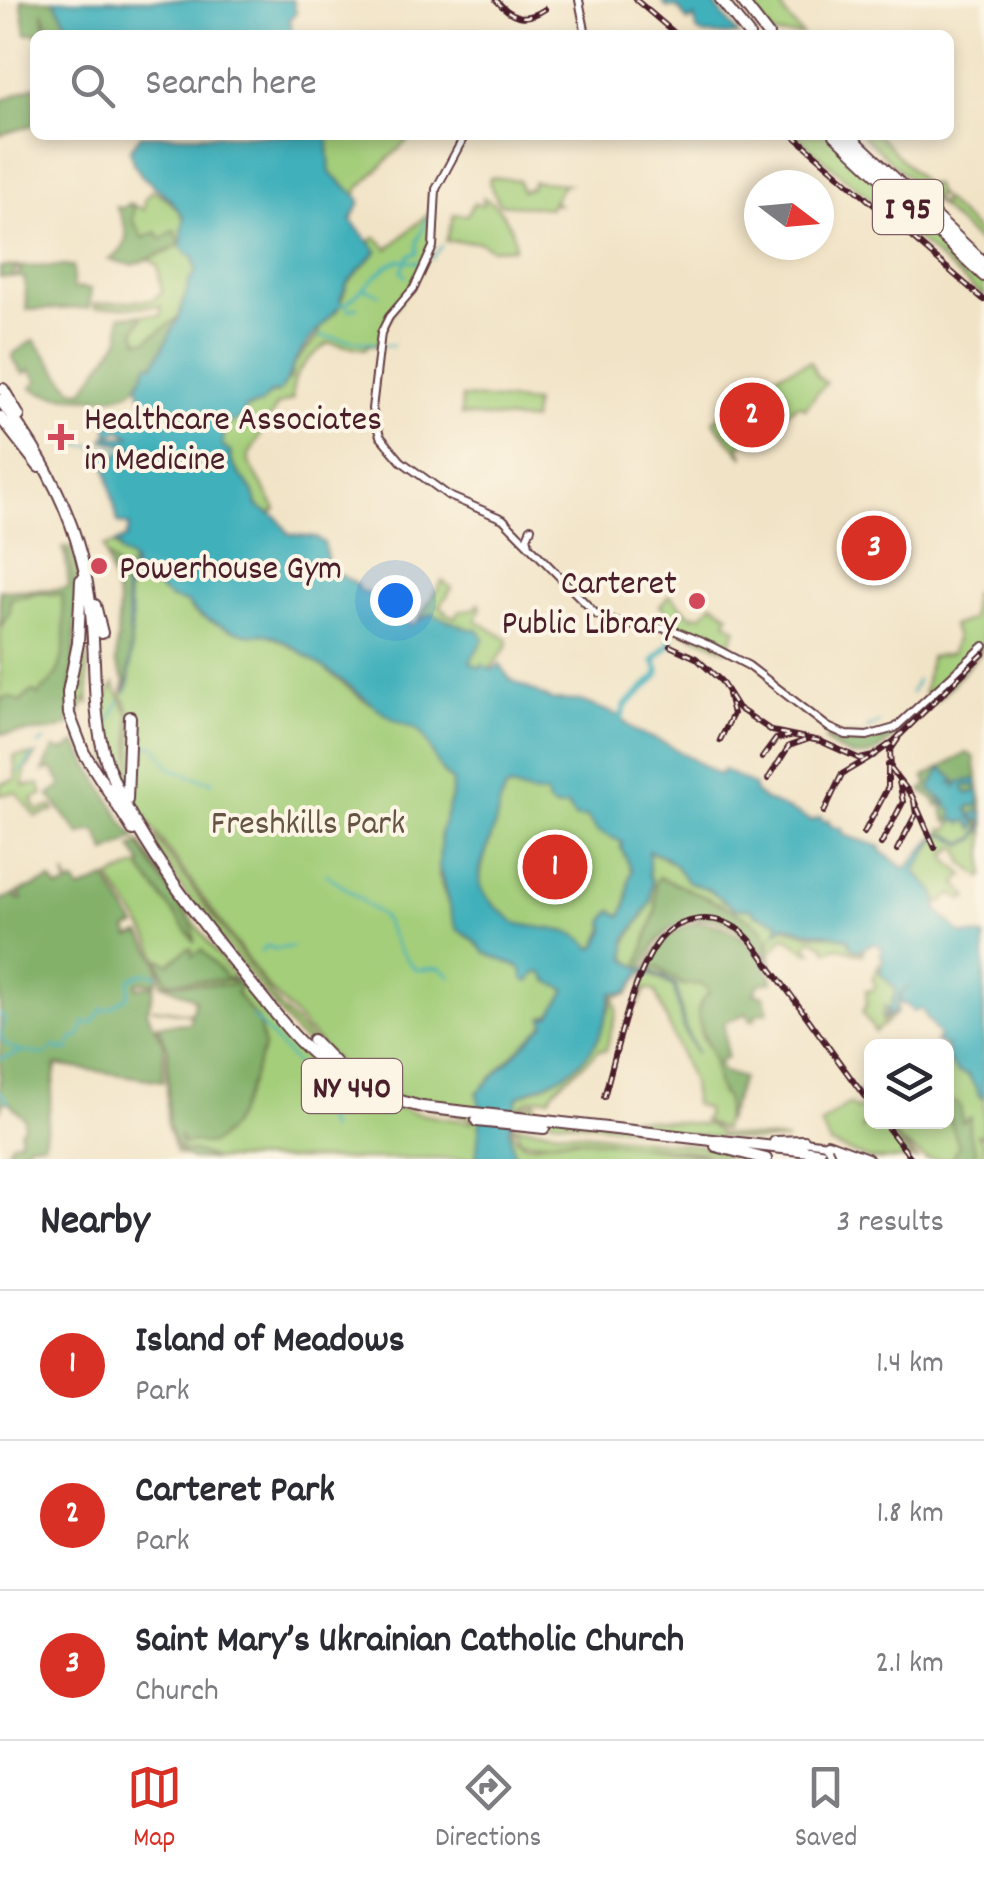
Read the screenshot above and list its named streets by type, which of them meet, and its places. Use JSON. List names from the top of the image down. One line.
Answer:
{"streets":{"highway":["I 95","NY 440"]},"parks":["Freshkills Park"],"places":{"health":["Healthcare Associates in Medicine"],"other":["Powerhouse Gym","Carteret Public Library"]},"north":"right","page":{"search":"Search here","pins":["2","3","1"],"heading":["Nearby","3 results"],"list":[{"mark":"1","name":"Island of Meadows","note":"Park","value":"1.4 km"},{"mark":"2","name":"Carteret Park","note":"Park","value":"1.8 km"},{"mark":"3","name":"Saint Mary’s Ukrainian Catholic Church","note":"Church","value":"2.1 km"}],"nav":["Map","Directions","Saved"]}}
